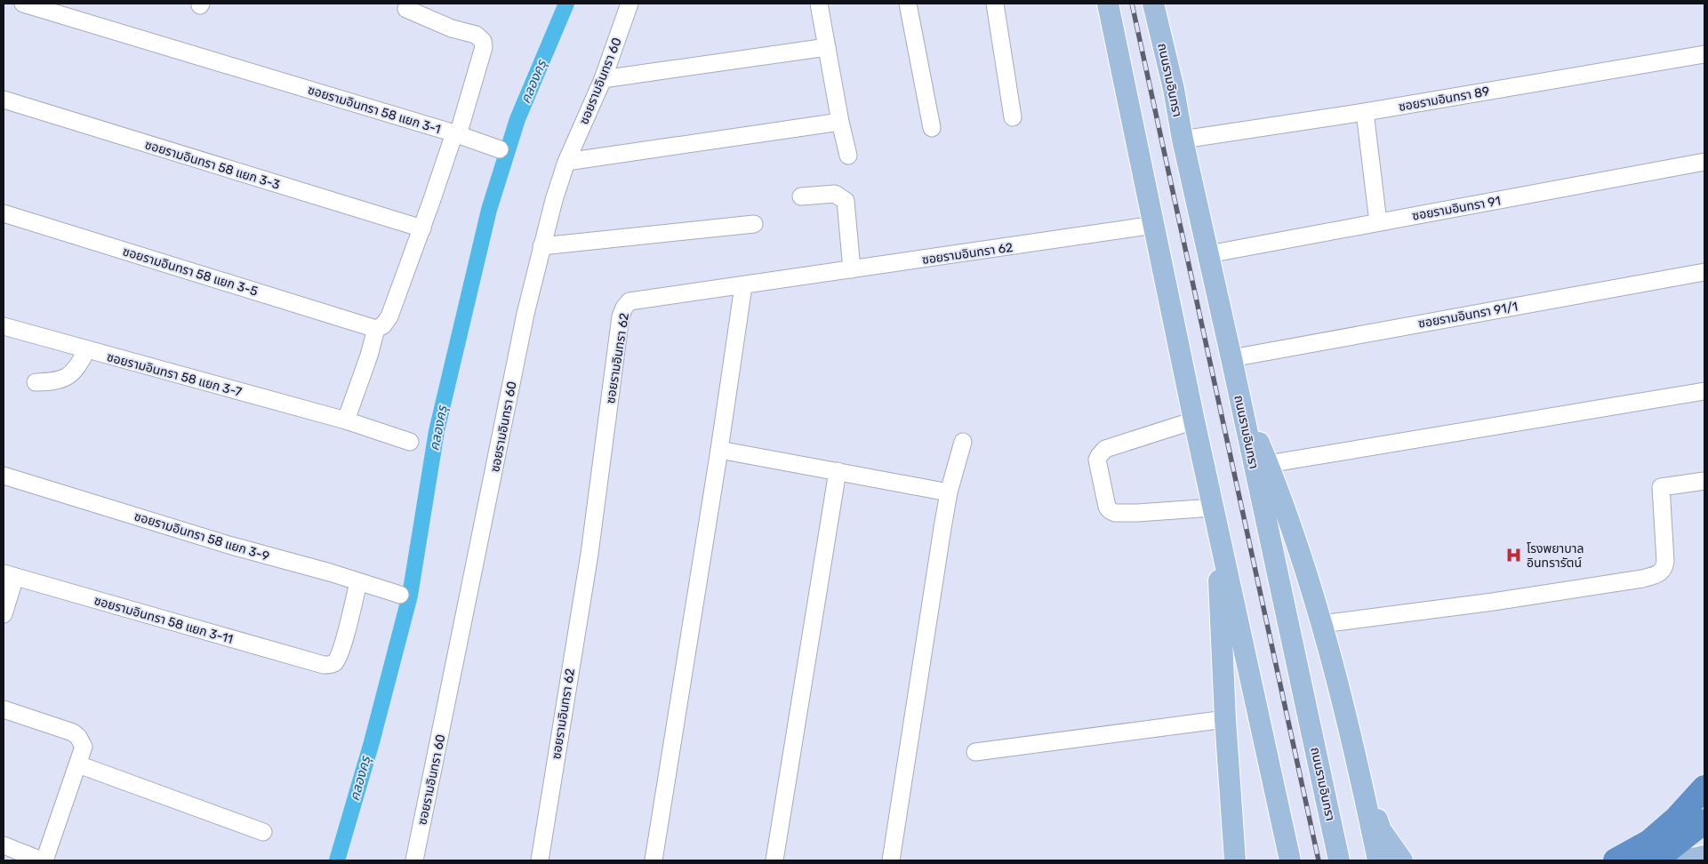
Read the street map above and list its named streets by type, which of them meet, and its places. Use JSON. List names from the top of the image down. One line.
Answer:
{"streets":{"main road":["ถนนรามอินทรา"],"street":["ซอยรามอินทรา 60","ซอยรามอินทรา 89","ซอยรามอินทรา 58 แยก 3-1","ซอยรามอินทรา 58 แยก 3-3","ซอยรามอินทรา 91","ซอยรามอินทรา 62","ซอยรามอินทรา 58 แยก 3-5","ซอยรามอินทรา 91/1","ซอยรามอินทรา 58 แยก 3-7","ซอยรามอินทรา 58 แยก 3-9","ซอยรามอินทรา 58 แยก 3-11"]},"crossings":[["ถนนรามอินทรา","ซอยรามอินทรา 89"],["ถนนรามอินทรา","ซอยรามอินทรา 91"],["ถนนรามอินทรา","ซอยรามอินทรา 91/1"],["ซอยรามอินทรา 58 แยก 3-1","ซอยรามอินทรา 58 แยก 3-3"],["ซอยรามอินทรา 58 แยก 3-1","ซอยรามอินทรา 58 แยก 3-5"],["ซอยรามอินทรา 58 แยก 3-1","ซอยรามอินทรา 58 แยก 3-7"],["ซอยรามอินทรา 58 แยก 3-9","ซอยรามอินทรา 58 แยก 3-11"]],"water":["คลองครุ"],"places":{"hospital":["โรงพยาบาล อินทรารัตน์"]}}
